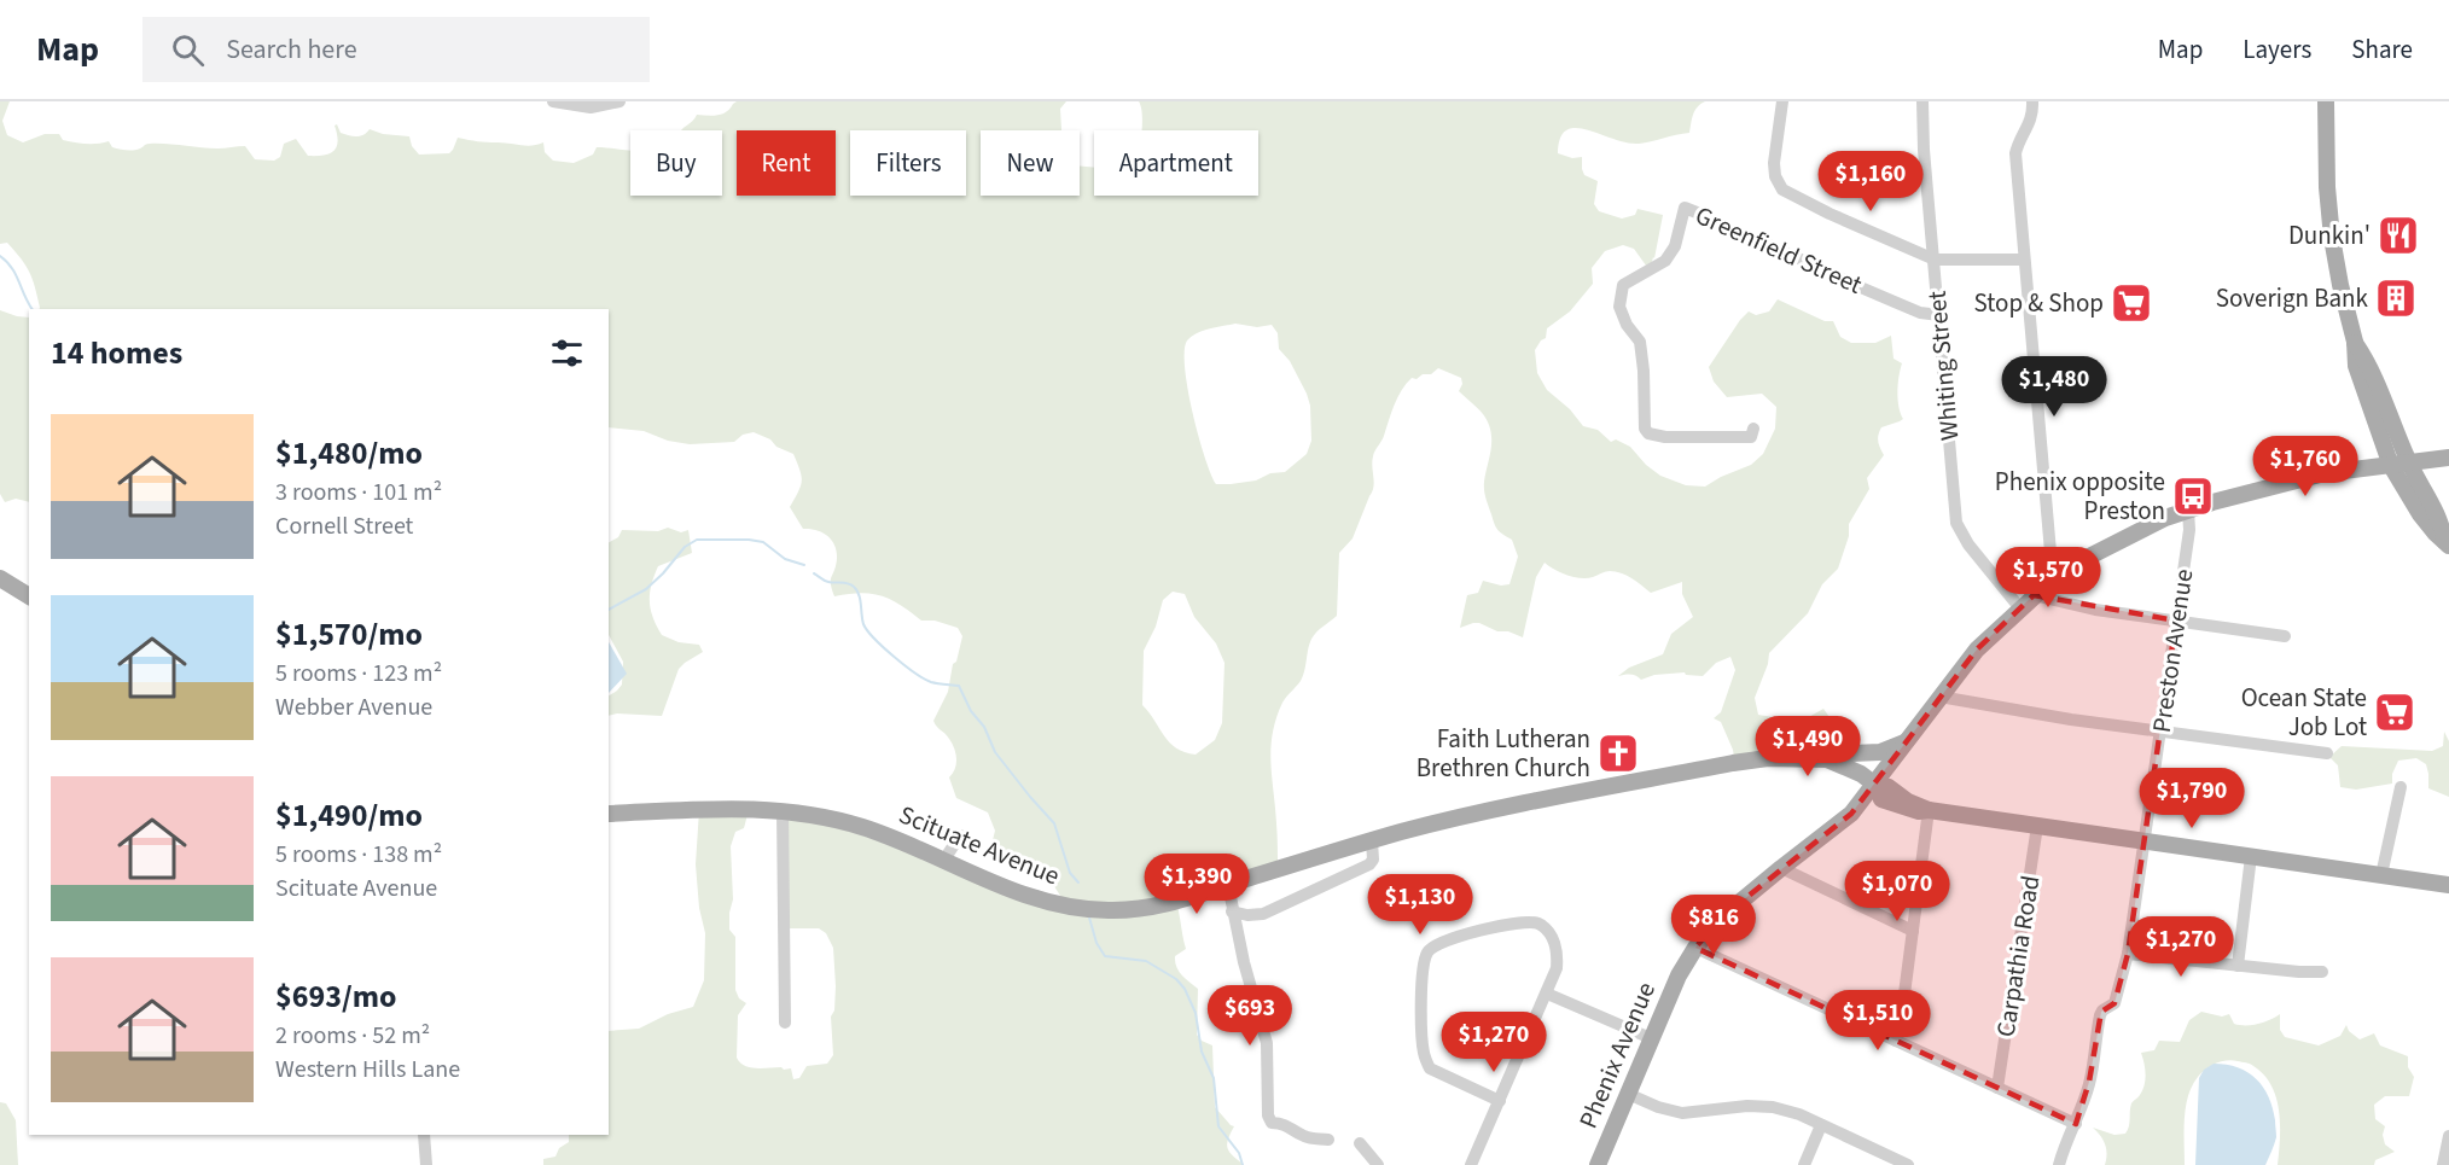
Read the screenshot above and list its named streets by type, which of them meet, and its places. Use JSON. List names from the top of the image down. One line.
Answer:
{"streets":{"main road":["Scituate Avenue","Phenix Avenue"],"street":["Greenfield Street","Whiting Street","Preston Avenue","Carpathia Road"]},"crossings":[["Greenfield Street","Whiting Street"],["Whiting Street","Phenix Avenue"],["Preston Avenue","Scituate Avenue"],["Preston Avenue","Phenix Avenue"],["Scituate Avenue","Carpathia Road"],["Scituate Avenue","Phenix Avenue"]],"places":{"restaurant":["Dunkin'"],"building":["Soverign Bank"],"supermarket":["Stop & Shop","Ocean State Job Lot"],"bus stop":["Phenix opposite Preston"],"church":["Faith Lutheran Brethren Church"]},"page":{"header":"Map","search":"Search here","nav":["Map","Layers","Share"],"chip":["Buy","Rent","Filters","New","Apartment"],"price":["$1,160","$1,480","$1,760","$1,570","$1,490","$1,790","$1,390","$1,070","$1,130","$816","$1,270","$693","$1,510","$1,270"],"heading":"14 homes","list":[{"name":"$1,480/mo","note":"3 rooms · 101 m² · Cornell Street"},{"name":"$1,570/mo","note":"5 rooms · 123 m² · Webber Avenue"},{"name":"$1,490/mo","note":"5 rooms · 138 m² · Scituate Avenue"},{"name":"$693/mo","note":"2 rooms · 52 m² · Western Hills Lane"}]}}
